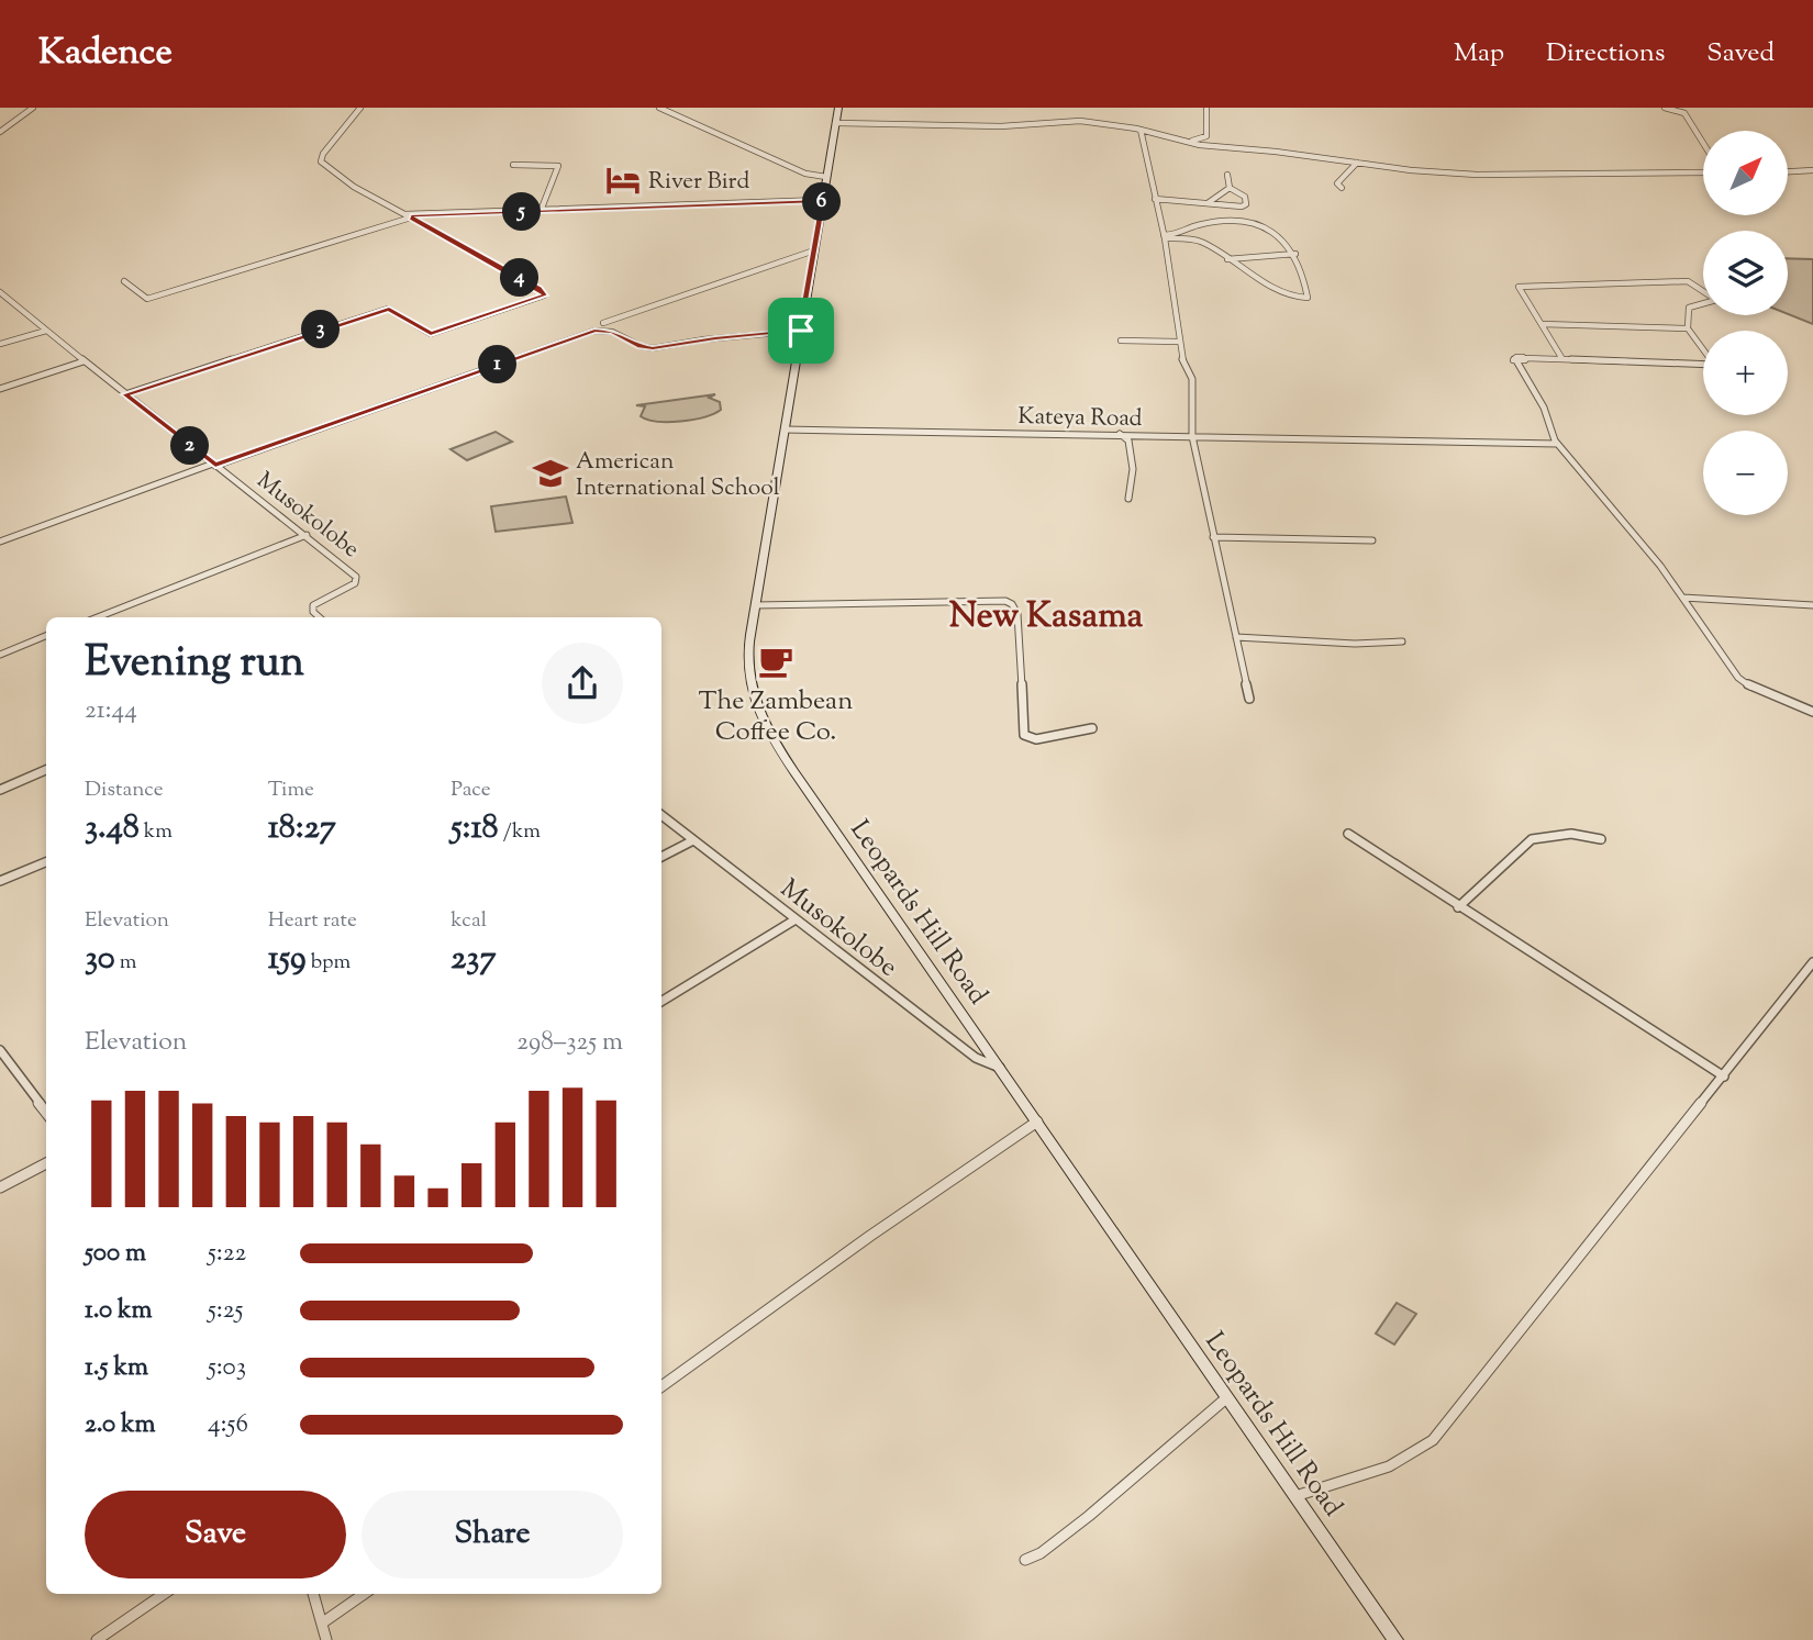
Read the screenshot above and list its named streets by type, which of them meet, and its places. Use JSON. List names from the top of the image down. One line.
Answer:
{"streets":{"main road":["Leopards Hill Road"],"street":["Kateya Road","Musokolobe"]},"crossings":[["Kateya Road","Leopards Hill Road"],["Musokolobe","Leopards Hill Road"]],"districts":["New Kasama"],"places":{"hotel":["River Bird"],"school or university":["American International School"],"cafe":["The Zambean Coffee Co."]},"north":"top right","page":{"header":"Kadence","nav":["Map","Directions","Saved"],"map_buttons":["+","−"],"pins":["6","5","4","3","1","2"],"heading":["Evening run","21:44"],"stats":[["Distance","3.48 km"],["Time","18:27"],["Pace","5:18 /km"],["Elevation","30 m"],["Heart rate","159 bpm"],["kcal","237"]],"chart":["Elevation","298–325 m"],"list":[{"name":"500 m","note":"5:22"},{"name":"1.0 km","note":"5:25"},{"name":"1.5 km","note":"5:03"},{"name":"2.0 km","note":"4:56"}],"buttons":["Save","Share"]}}
